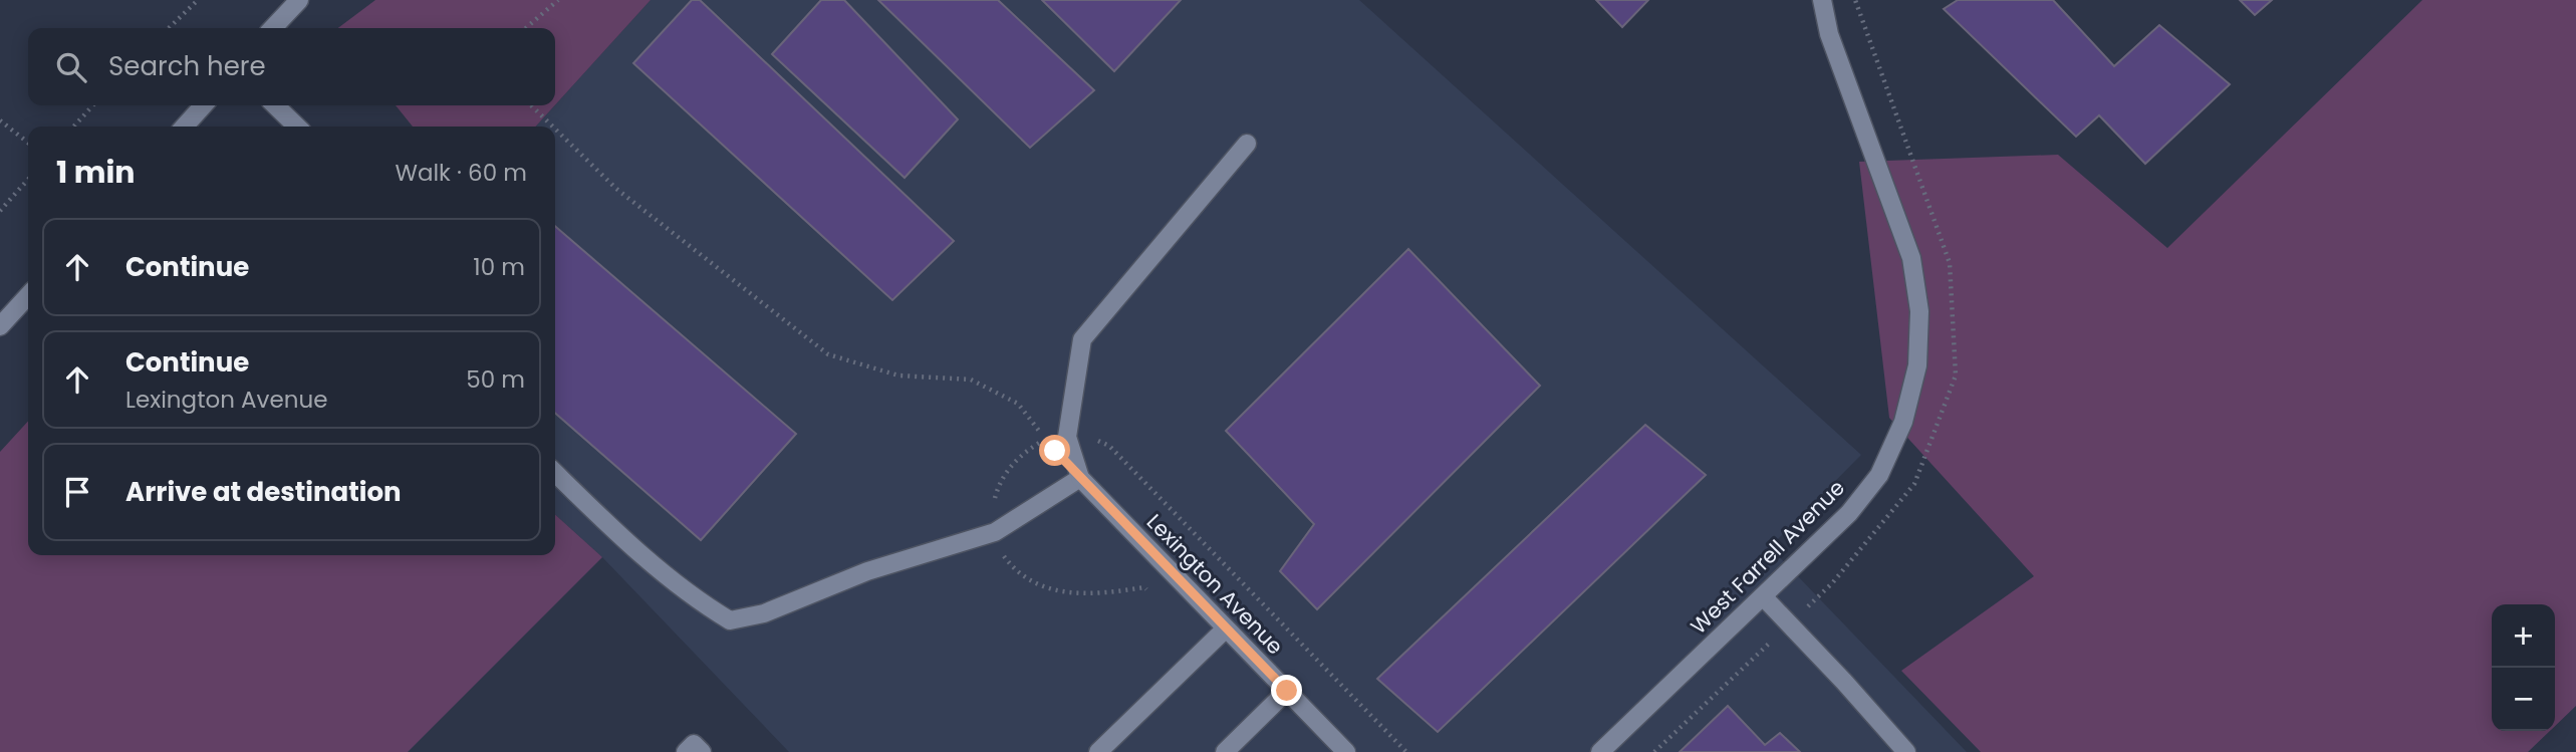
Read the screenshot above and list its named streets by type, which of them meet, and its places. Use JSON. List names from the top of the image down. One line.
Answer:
{"streets":{"street":["West Farrell Avenue","Lexington Avenue"]},"page":{"search":"Search here","heading":["1 min","Walk · 60 m"],"list":[["Continue","10 m"],["Continue","Lexington Avenue","50 m"],"Arrive at destination"],"map_buttons":["+","−"]}}
